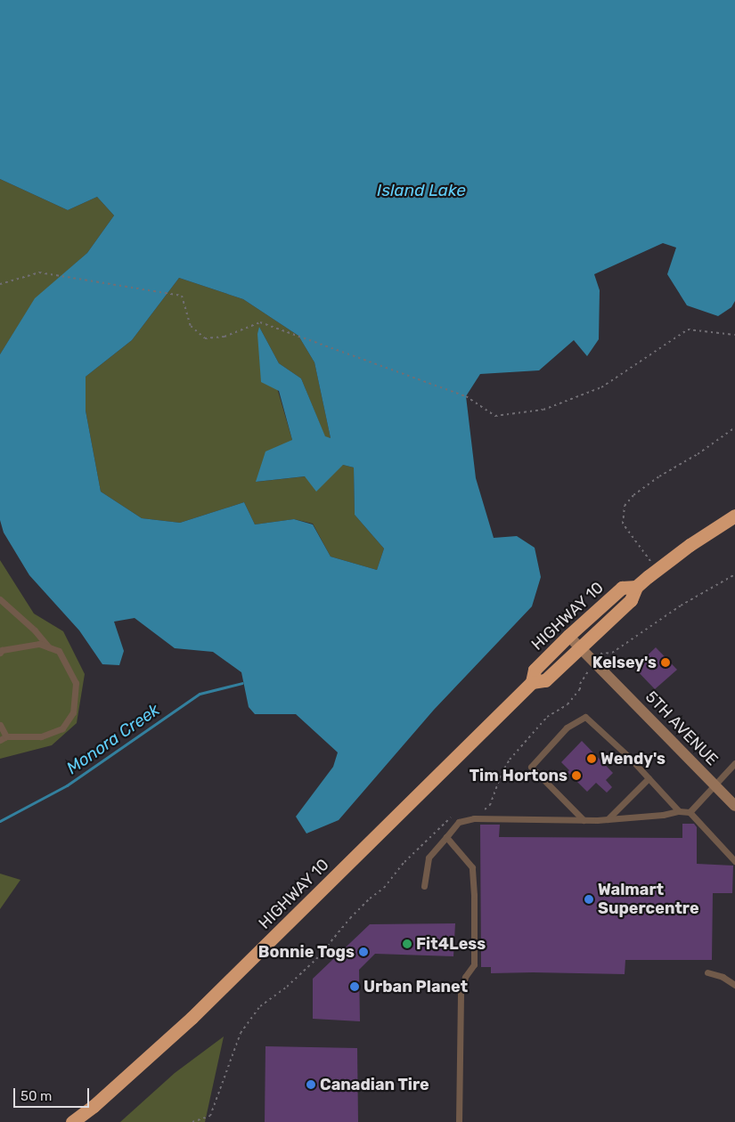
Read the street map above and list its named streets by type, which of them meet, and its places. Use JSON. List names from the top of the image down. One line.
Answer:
{"streets":{"highway":["HIGHWAY 10"],"street":["5TH AVENUE"]},"crossings":[["HIGHWAY 10","5TH AVENUE"]],"water":["Island Lake","Monora Creek"],"places":["Kelsey's","Wendy's","Tim Hortons","Walmart Supercentre","Fit4Less","Bonnie Togs","Urban Planet","Canadian Tire"],"scale_bar":"50 m"}
